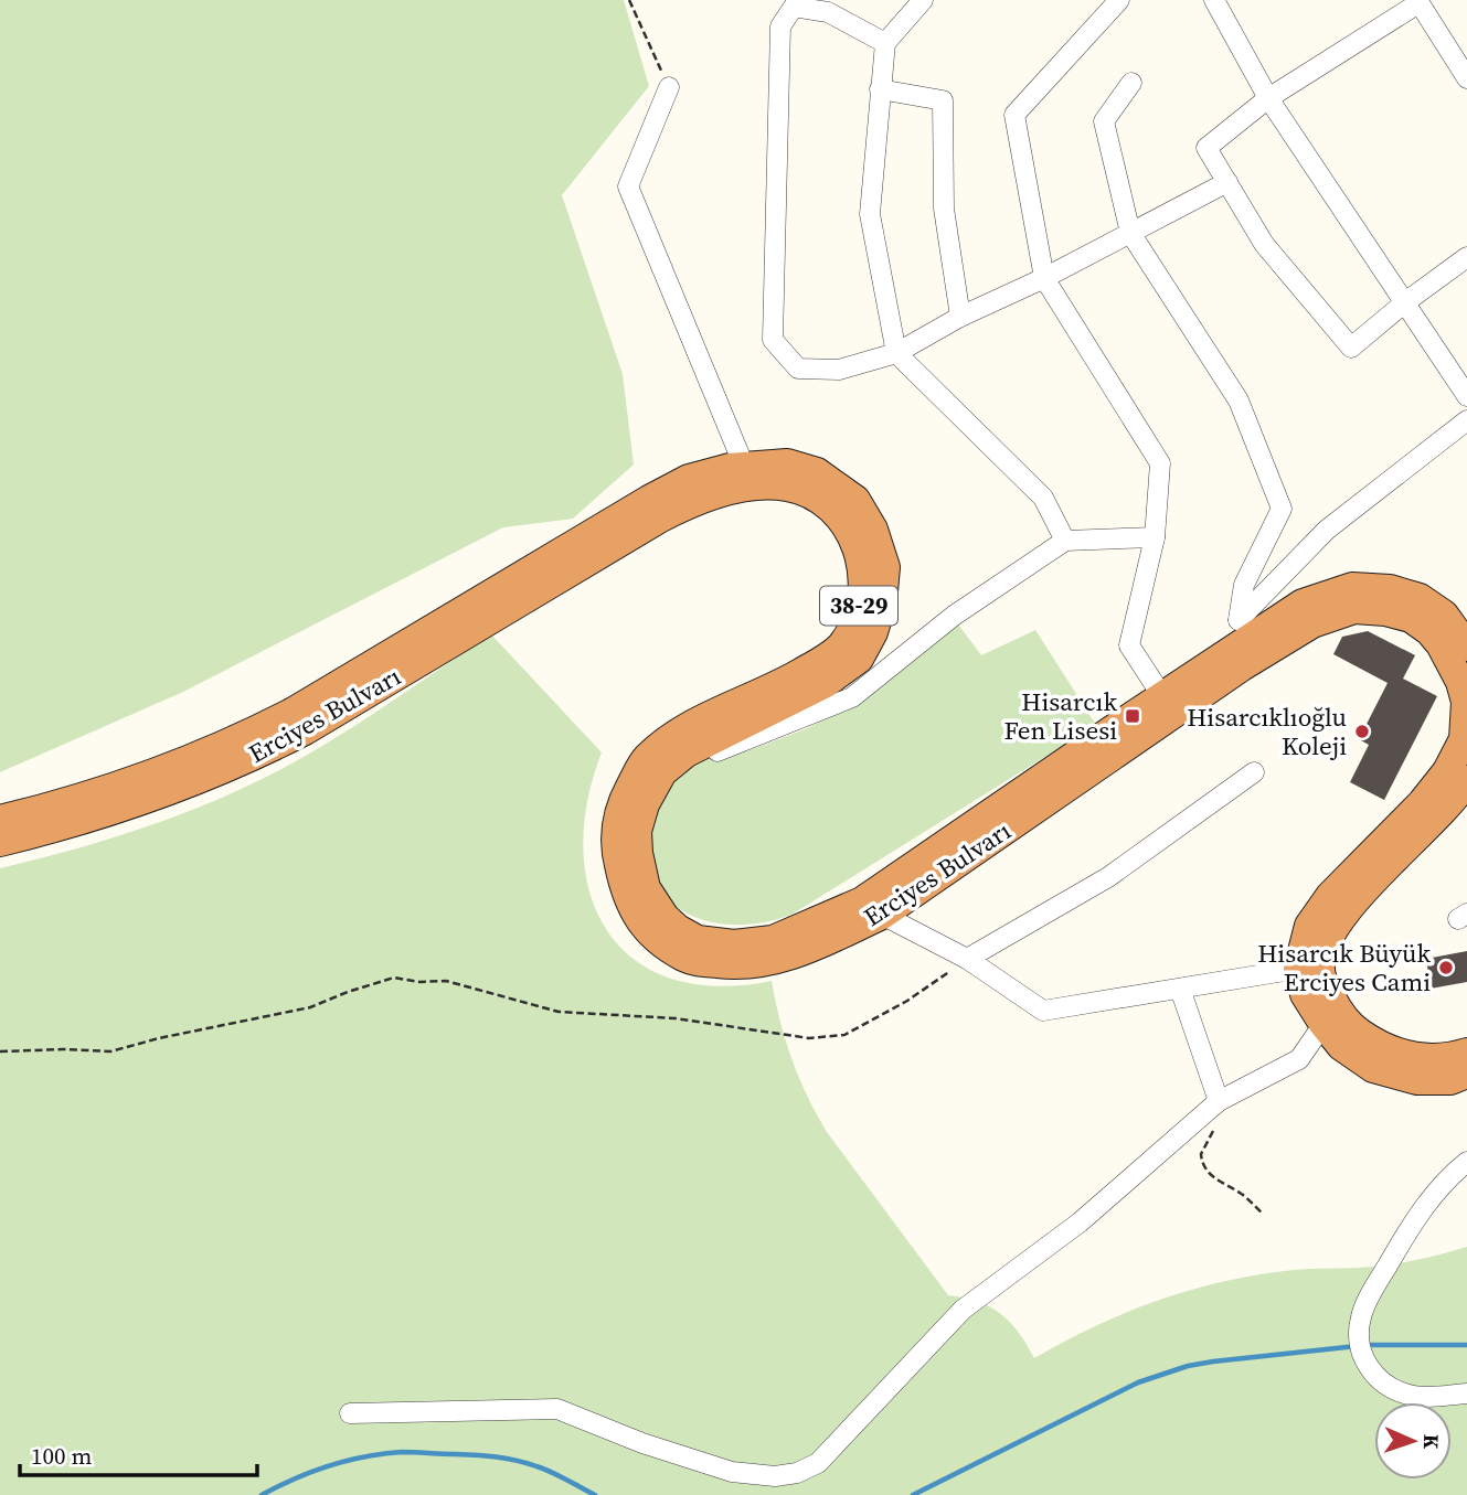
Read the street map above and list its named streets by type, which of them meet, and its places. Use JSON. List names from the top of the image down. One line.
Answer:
{"streets":{"highway":["38-29","Erciyes Bulvarı"]},"places":{"transit":["Hisarcık Fen Lisesi"],"other":["Hisarcıklıoğlu Koleji","Hisarcık Büyük Erciyes Cami"]},"scale_bar":"100 m","north":"right"}
